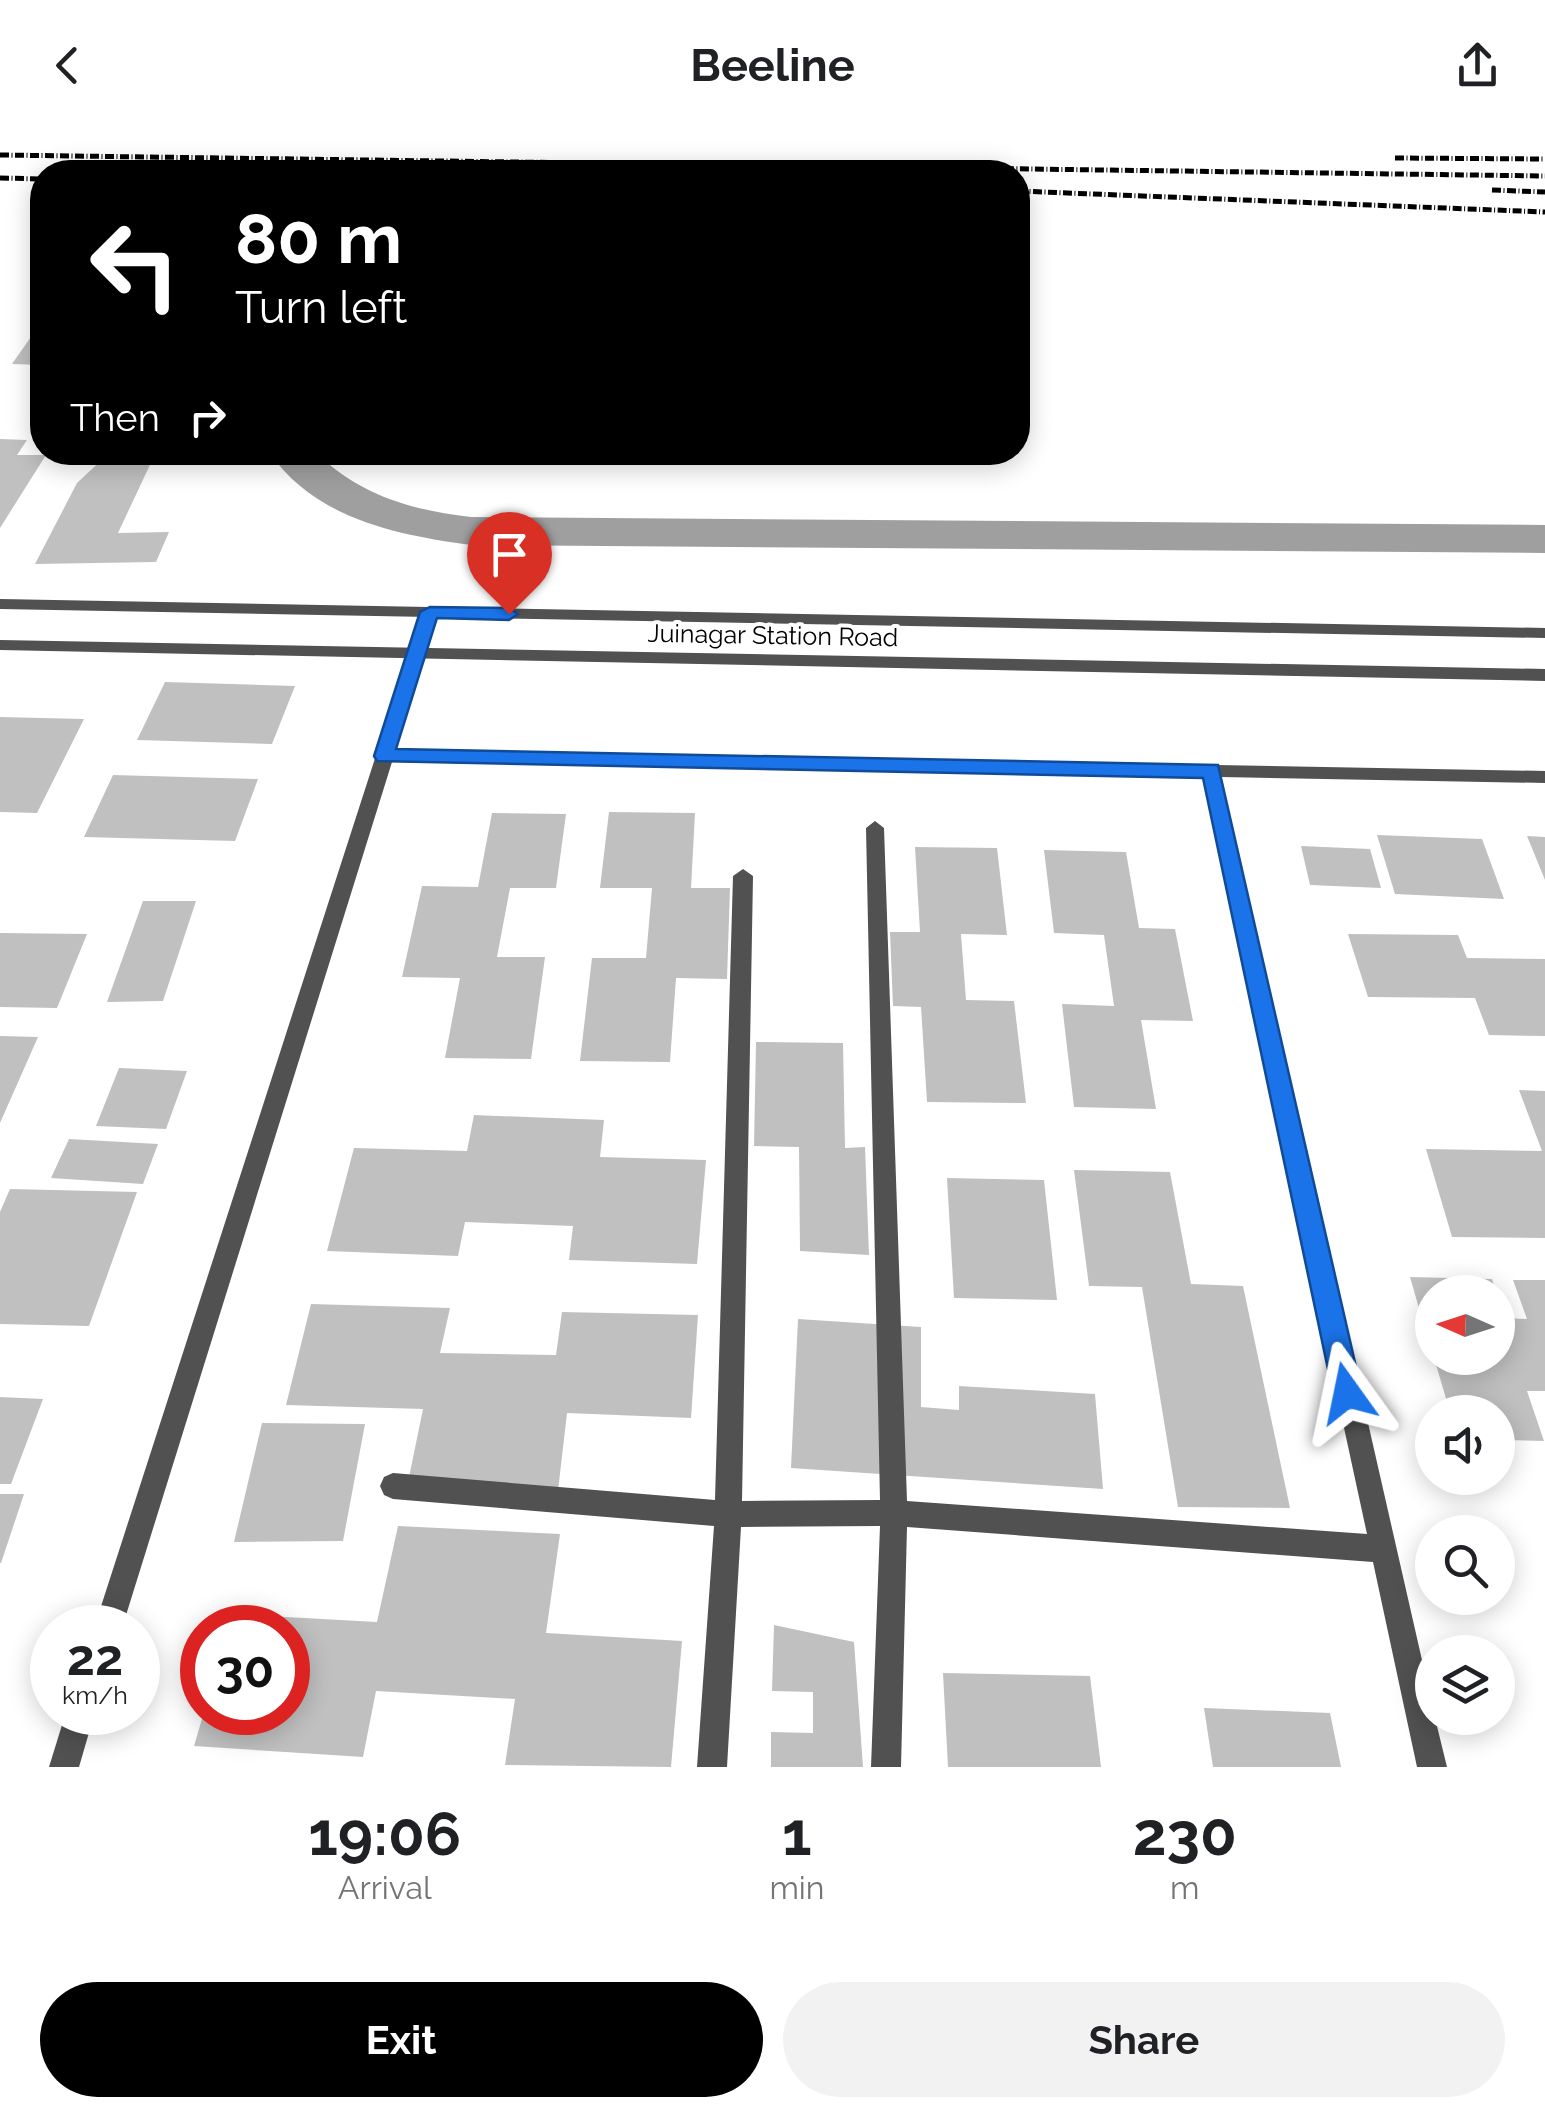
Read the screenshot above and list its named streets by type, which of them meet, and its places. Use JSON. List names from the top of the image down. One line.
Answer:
{"streets":{"street":["Juinagar Station Road"]},"north":"left","page":{"header":"Beeline","turn":["80 m","Turn left"],"then":"Then","speed":"22 km/h","limit":"30","eta":["19:06","Arrival","1","min","230","m"],"buttons":["Exit","Share"]}}
